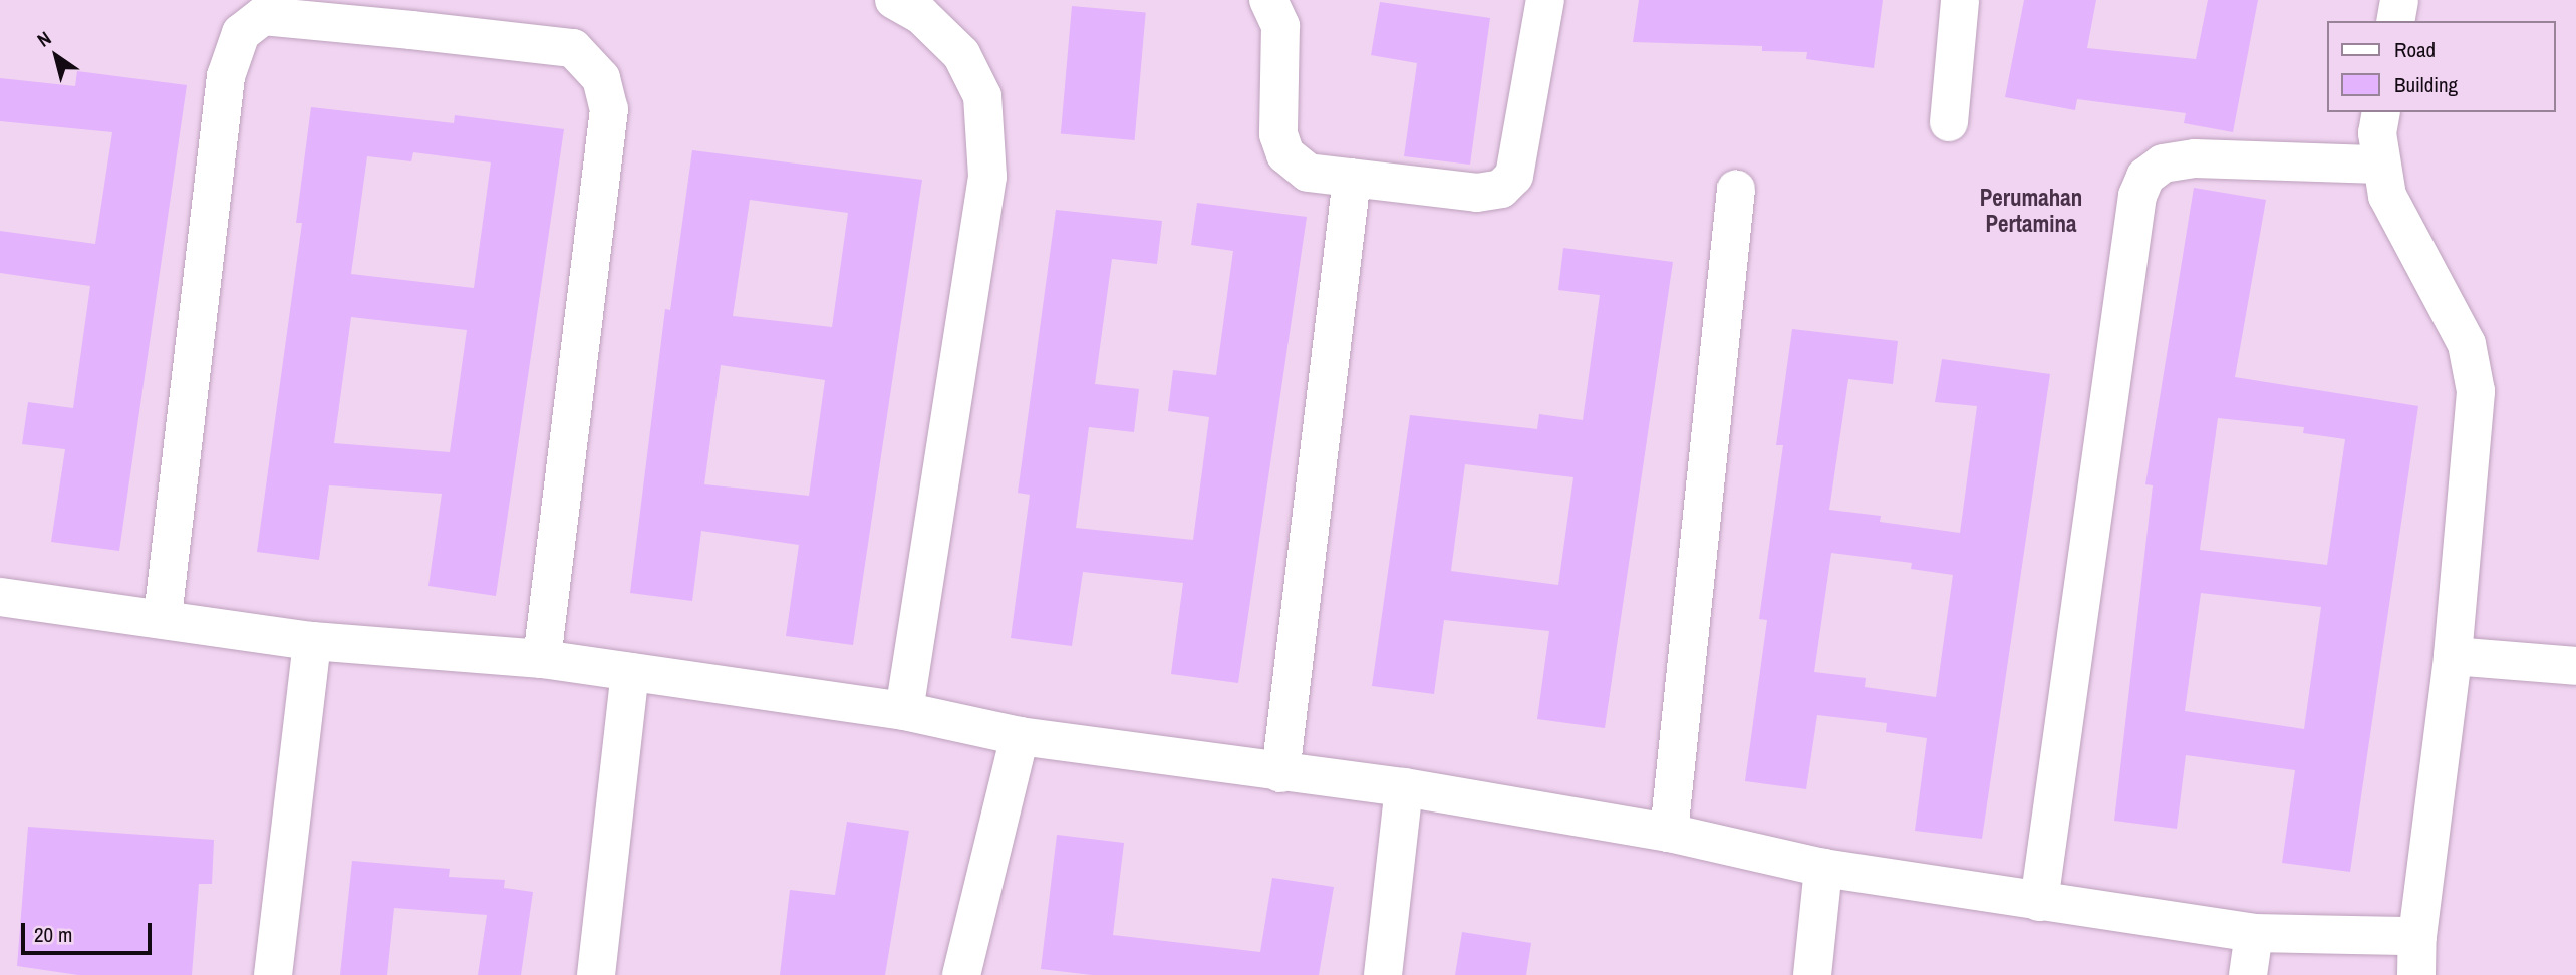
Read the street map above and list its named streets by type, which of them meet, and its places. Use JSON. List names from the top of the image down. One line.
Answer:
{"districts":["Perumahan Pertamina"],"legend":["Road","Building"],"scale_bar":"20 m","north":"top left"}
